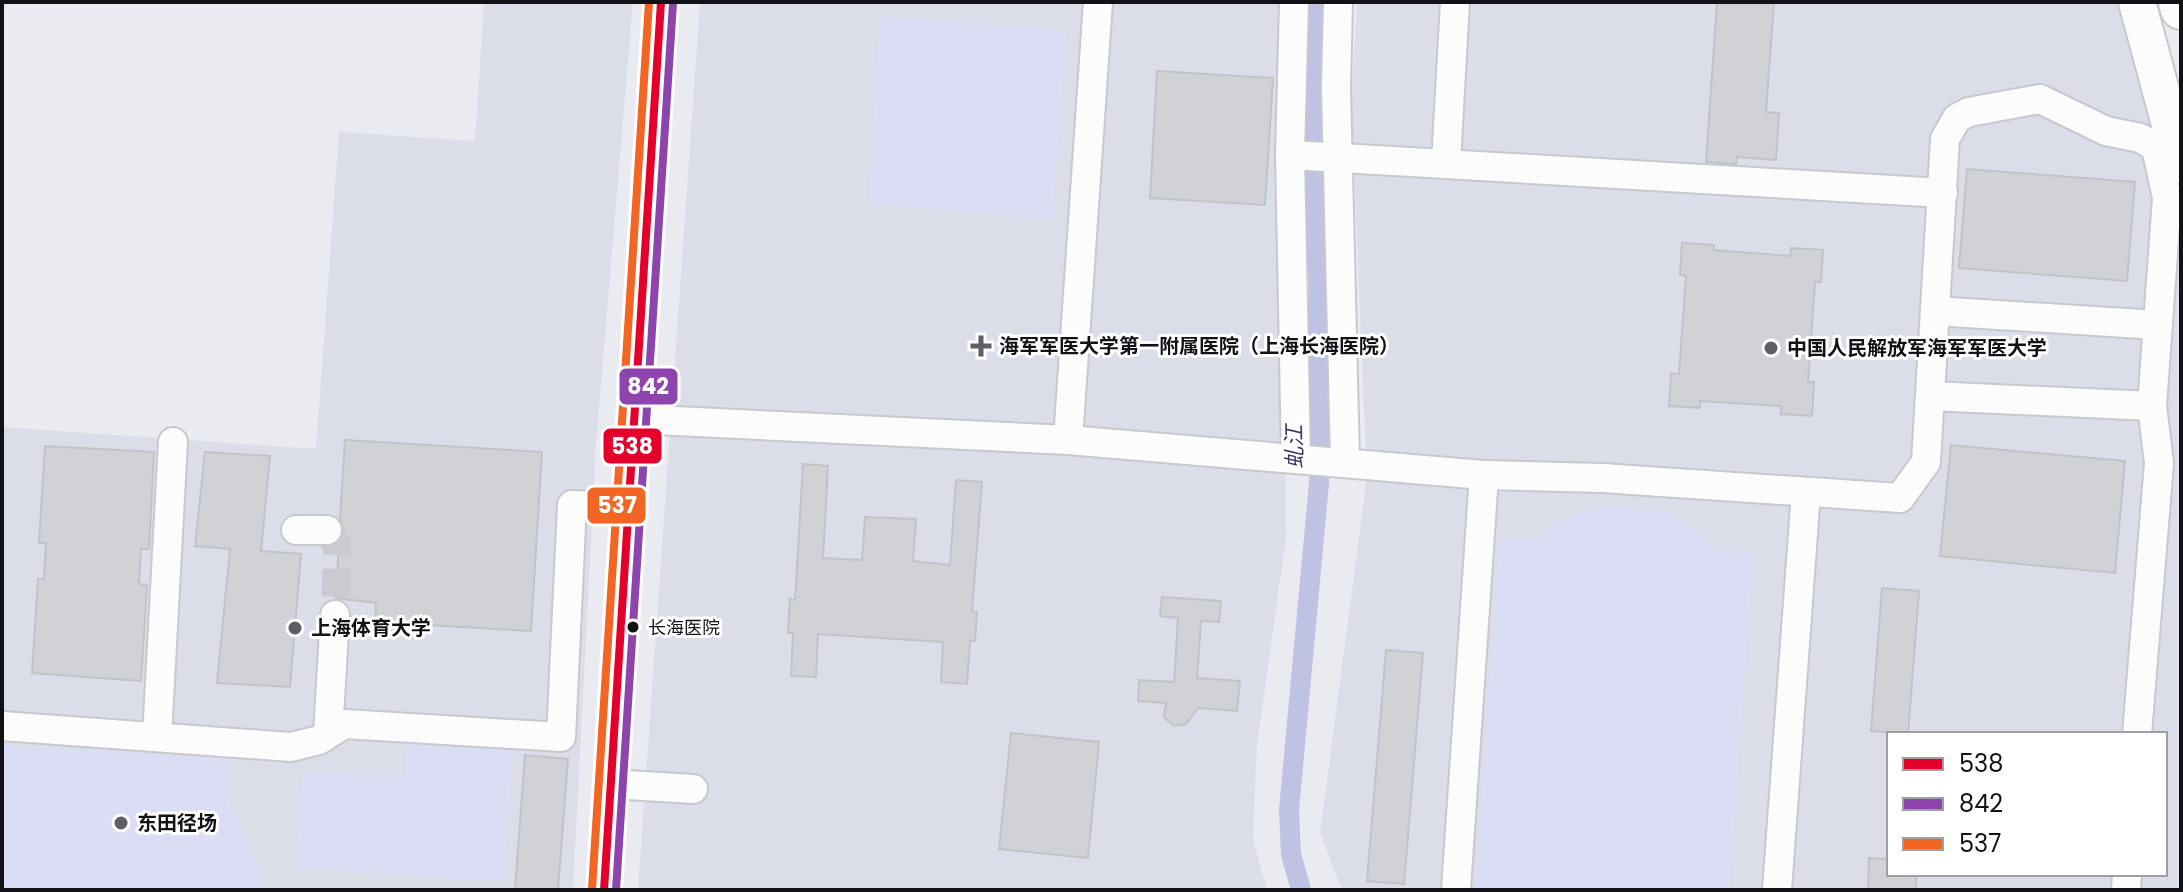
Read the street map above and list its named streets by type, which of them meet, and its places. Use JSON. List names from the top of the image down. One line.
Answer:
{"water":["虬江"],"places":{"health":["海军军医大学第一附属医院（上海长海医院）"],"other":["中国人民解放军海军军医大学","长海医院","上海体育大学","东田径场"]},"lines":["transit line 538","transit line 537","transit line 842"],"legend":["538","842","537"]}
